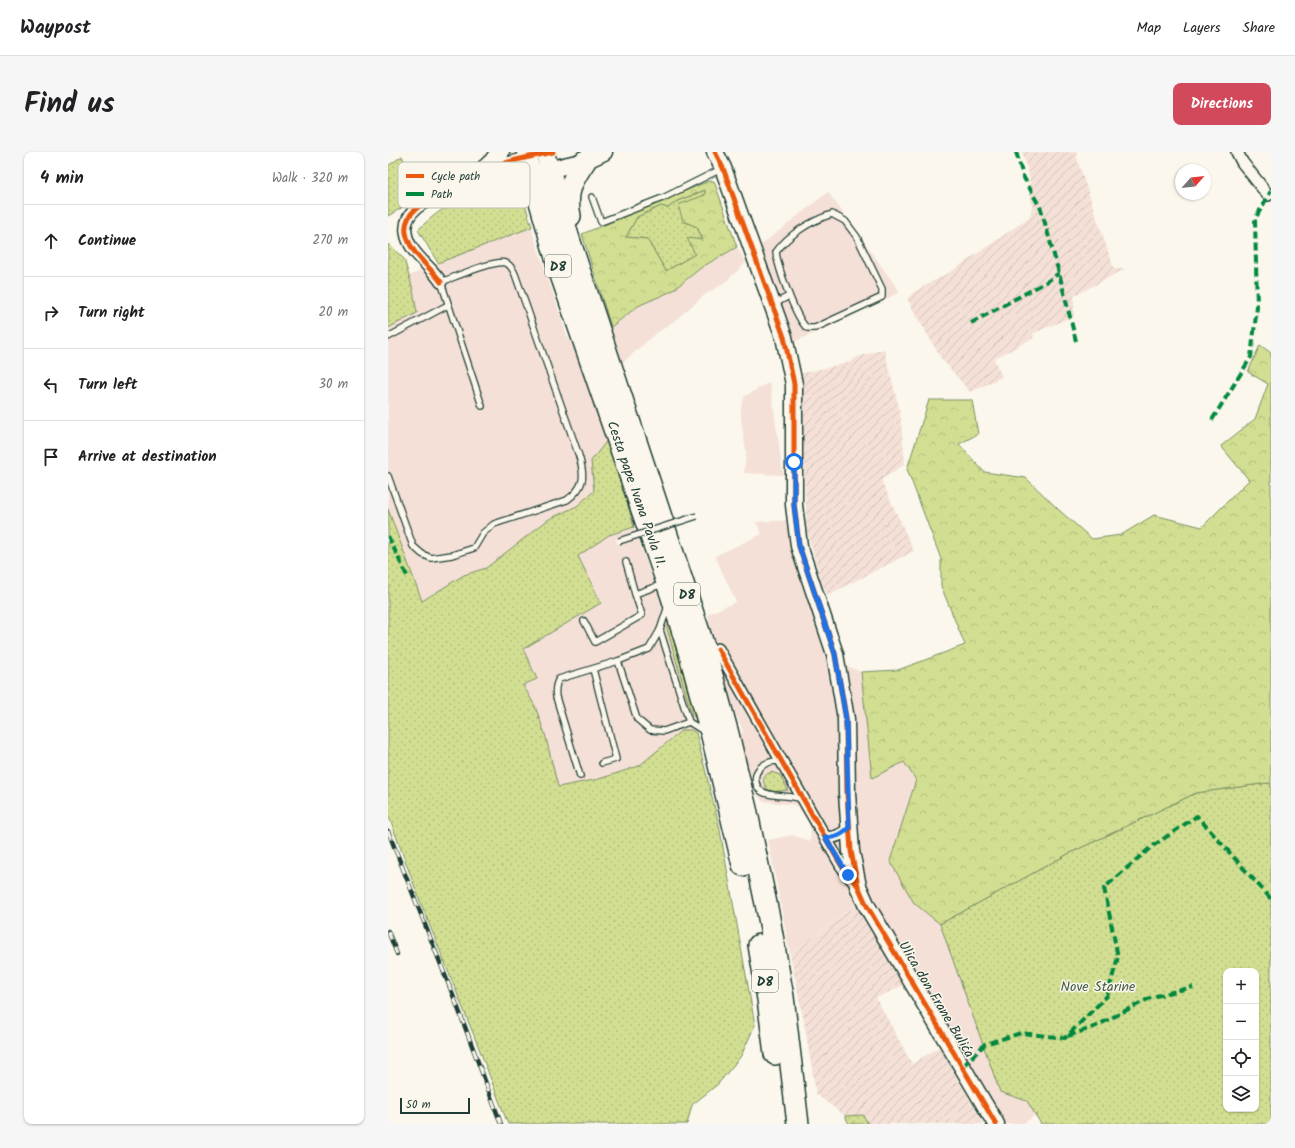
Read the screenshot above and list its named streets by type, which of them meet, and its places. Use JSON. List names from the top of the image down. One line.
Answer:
{"streets":{"highway":["D8","Cesta pape Ivana Pavla II."],"street":["Ulica don Frane Bulića"]},"crossings":[["D8","Cesta pape Ivana Pavla II."]],"parks":["Nove Starine"],"legend":["Cycle path","Path"],"scale_bar":"50 m","north":"top right","page":{"header":"Waypost","nav":["Map","Layers","Share"],"title":"Find us","buttons":"Directions","heading":["4 min","Walk · 320 m"],"list":[["Continue","270 m"],["Turn right","20 m"],["Turn left","30 m"],"Arrive at destination"],"map_buttons":["+","−"],"scale":"50 m"}}
